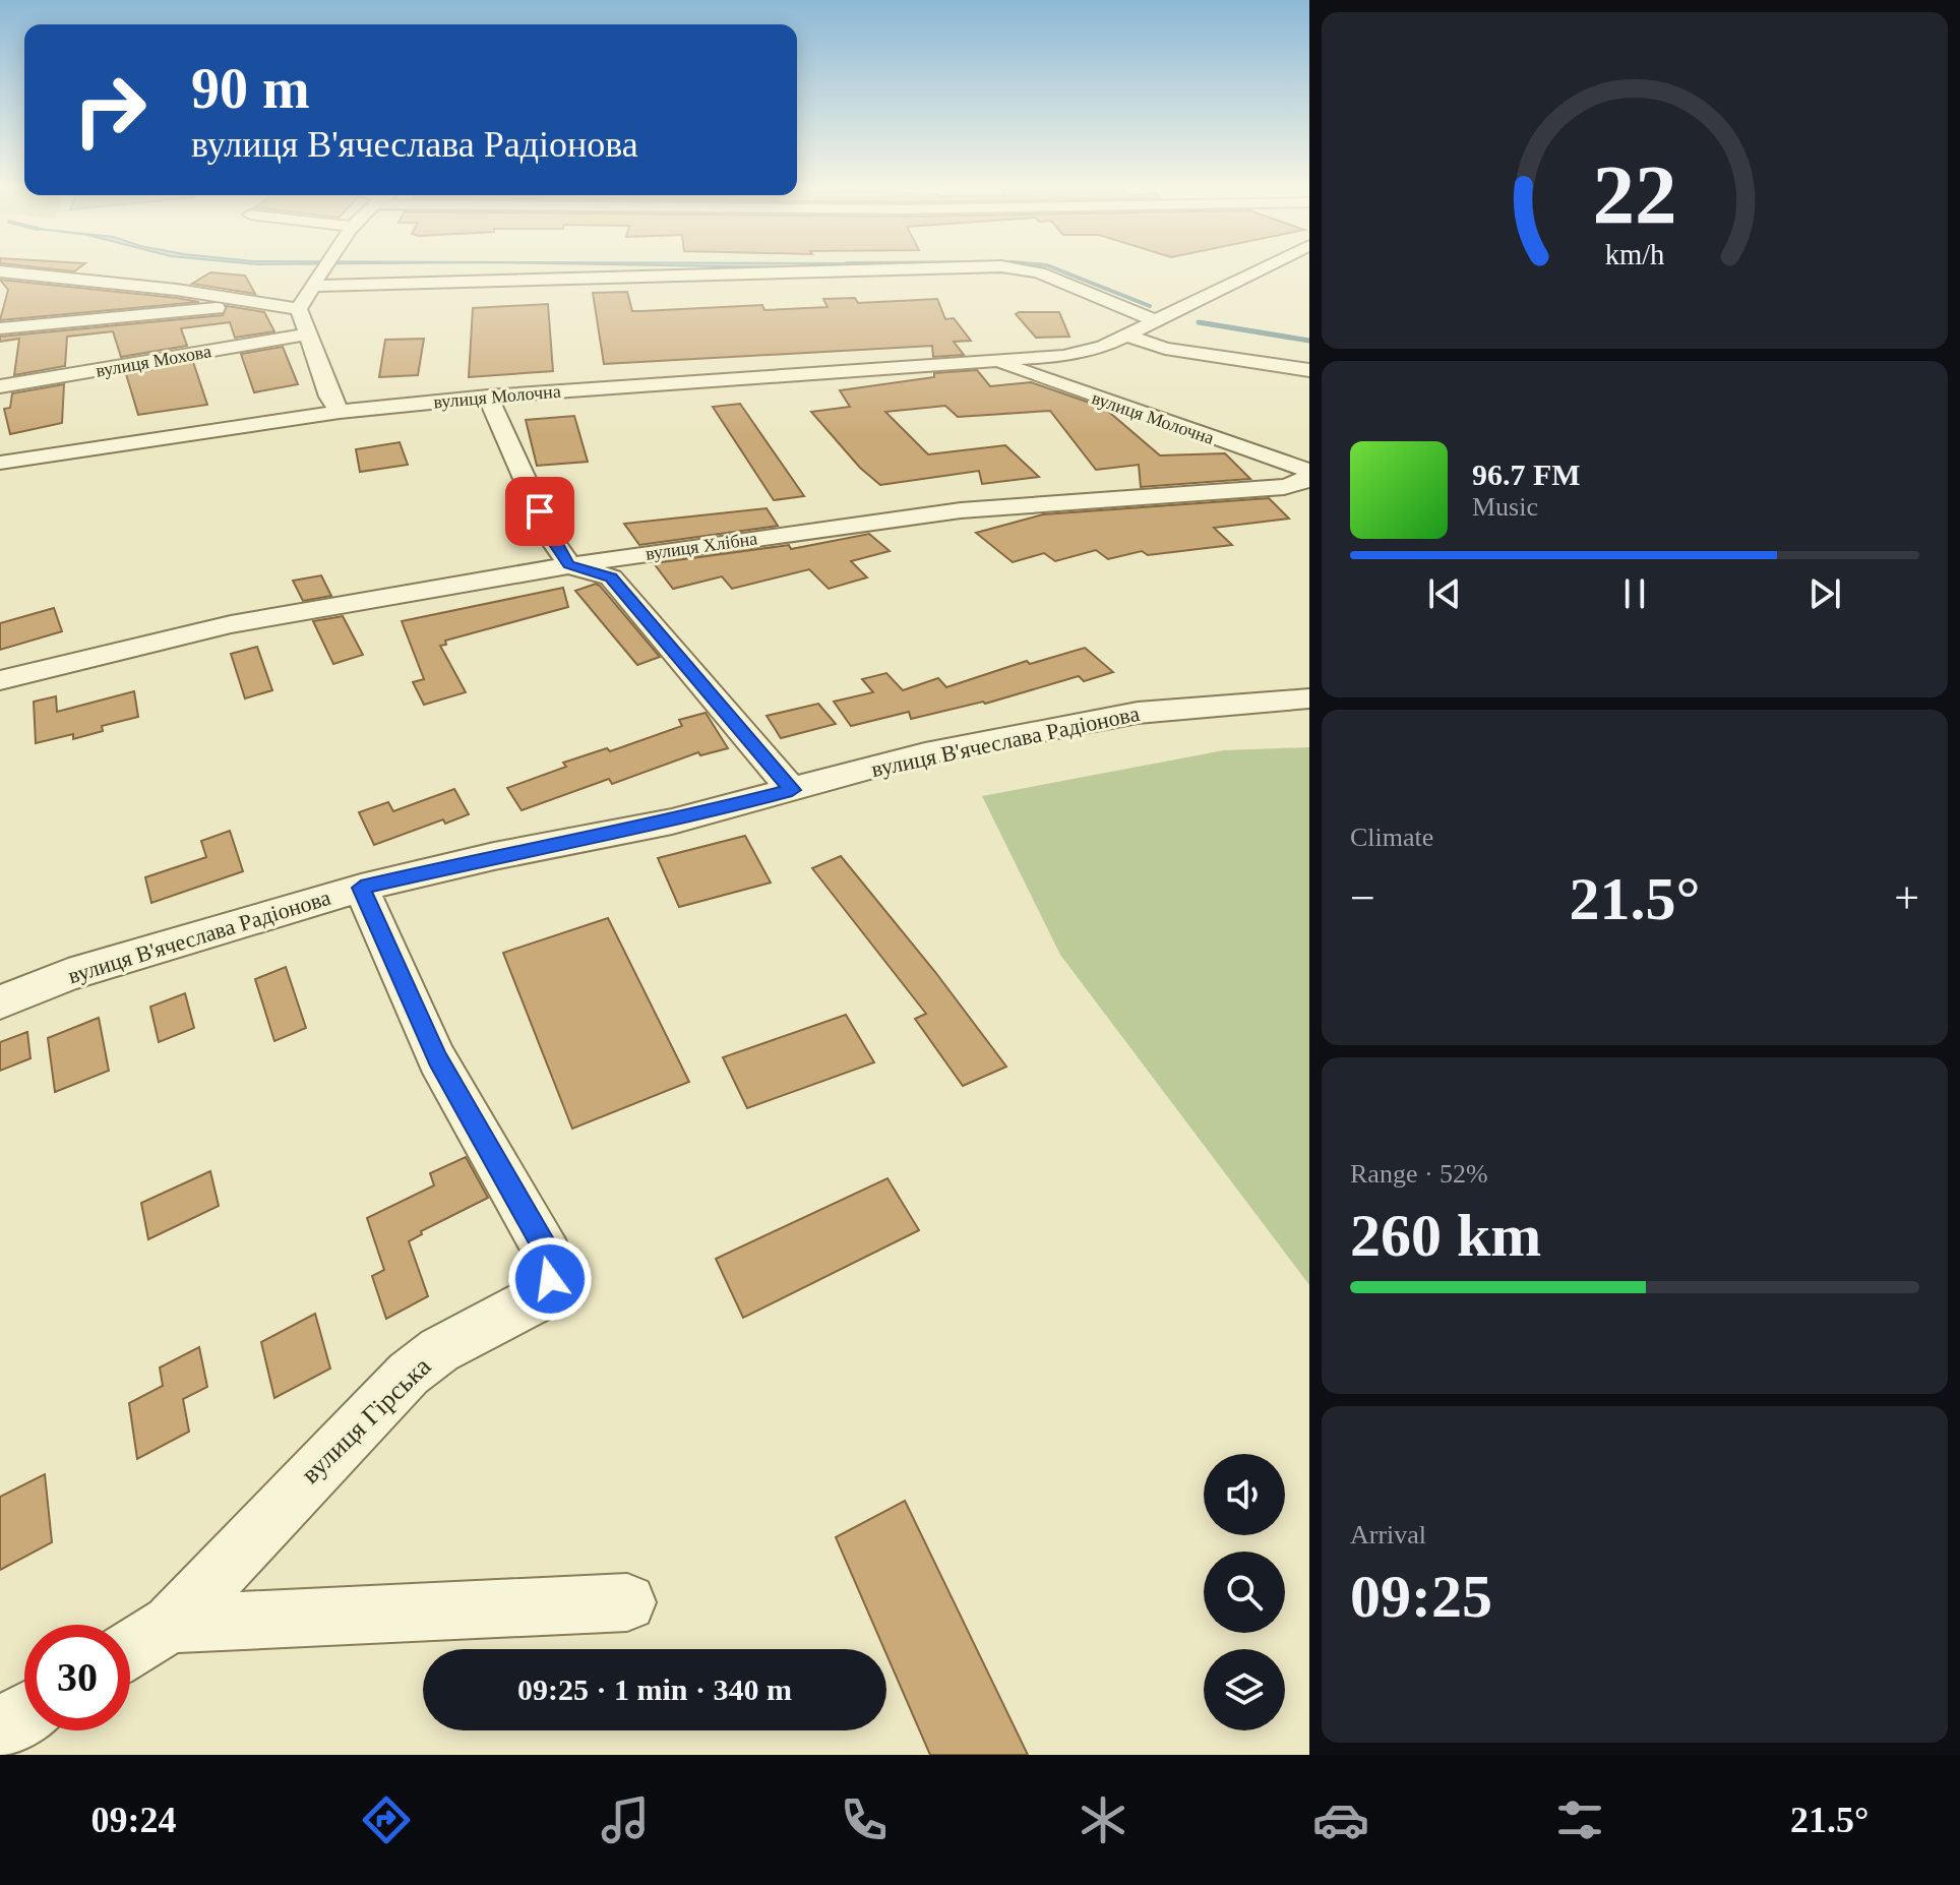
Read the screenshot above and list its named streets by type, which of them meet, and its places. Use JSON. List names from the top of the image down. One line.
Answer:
{"streets":{"street":["вулиця Мохова","вулиця Молочна","вулиця Хлібна","вулиця В'ячеслава Радіонова","вулиця Гірська"]},"crossings":[["вулиця Молочна","вулиця Хлібна"],["вулиця В'ячеслава Радіонова","вулиця Гірська"]],"page":{"turn":["90 m","вулиця В'ячеслава Радіонова"],"song":["96.7 FM","Music"],"tile":["Climate",["Range · 52%","260 km"],["Arrival","09:25"]],"heat":["−","21.5°","+"],"limit":"30","trip":"09:25 · 1 min · 340 m","tabs":["09:24","21.5°"],"gauge":["22","km/h"]}}
